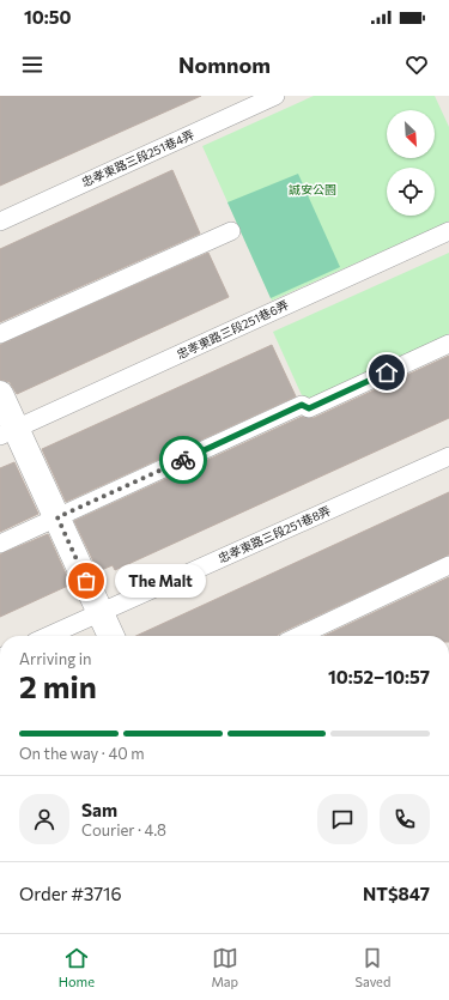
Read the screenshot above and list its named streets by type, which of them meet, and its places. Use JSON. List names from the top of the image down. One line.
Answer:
{"streets":{"lane":["忠孝東路三段251巷4弄","忠孝東路三段251巷6弄","忠孝東路三段251巷8弄"]},"parks":["誠安公園"],"places":["The Malt"],"north":"bottom right","page":{"status":"10:50","header":"Nomnom","bubble":"The Malt","heading":["2 min","Arriving in","10:52–10:57"],"panel":["Sam","Courier · 4.8","Order #3716","NT$847"],"bar":"On the way · 40 m","tabs":["Home","Map","Saved"]}}
